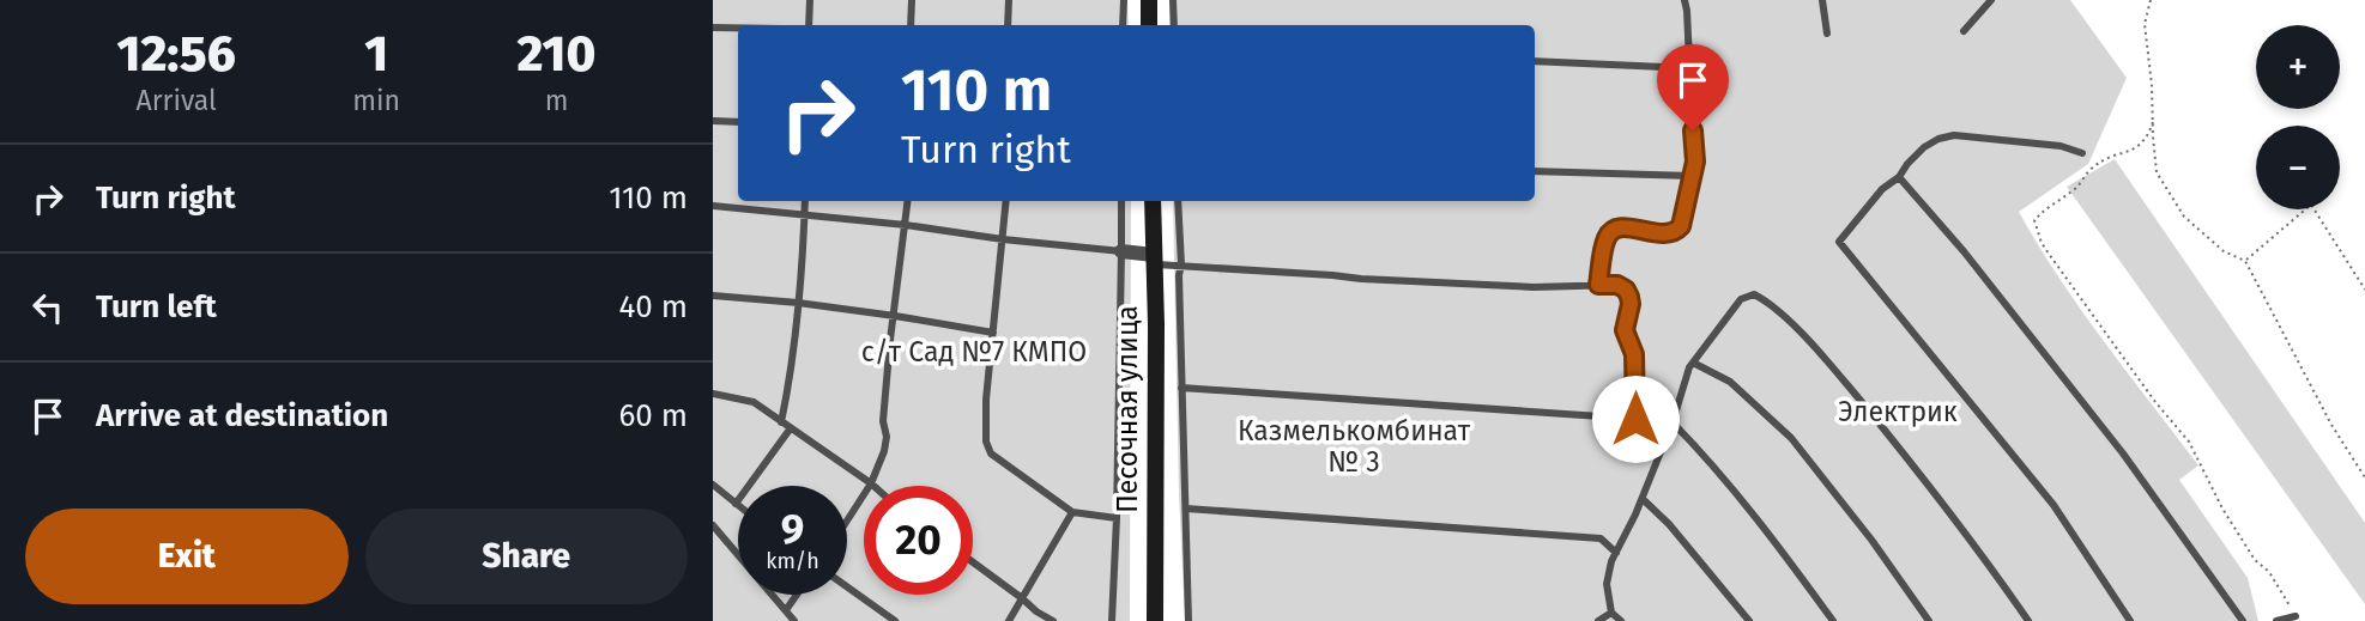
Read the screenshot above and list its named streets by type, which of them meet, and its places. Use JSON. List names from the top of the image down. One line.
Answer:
{"streets":{"main road":["Песочная улица"]},"parks":["с/т Сад №7 КМПО","Электрик","Казмелькомбинат № 3"],"page":{"eta":["12:56","Arrival","1","min","210","m"],"map_buttons":["+","−"],"turn":["110 m","Turn right"],"list":[{"name":"Turn right","value":"110 m"},{"name":"Turn left","value":"40 m"},{"name":"Arrive at destination","value":"60 m"}],"speed":"9 km/h","limit":"20","buttons":["Exit","Share"]}}
